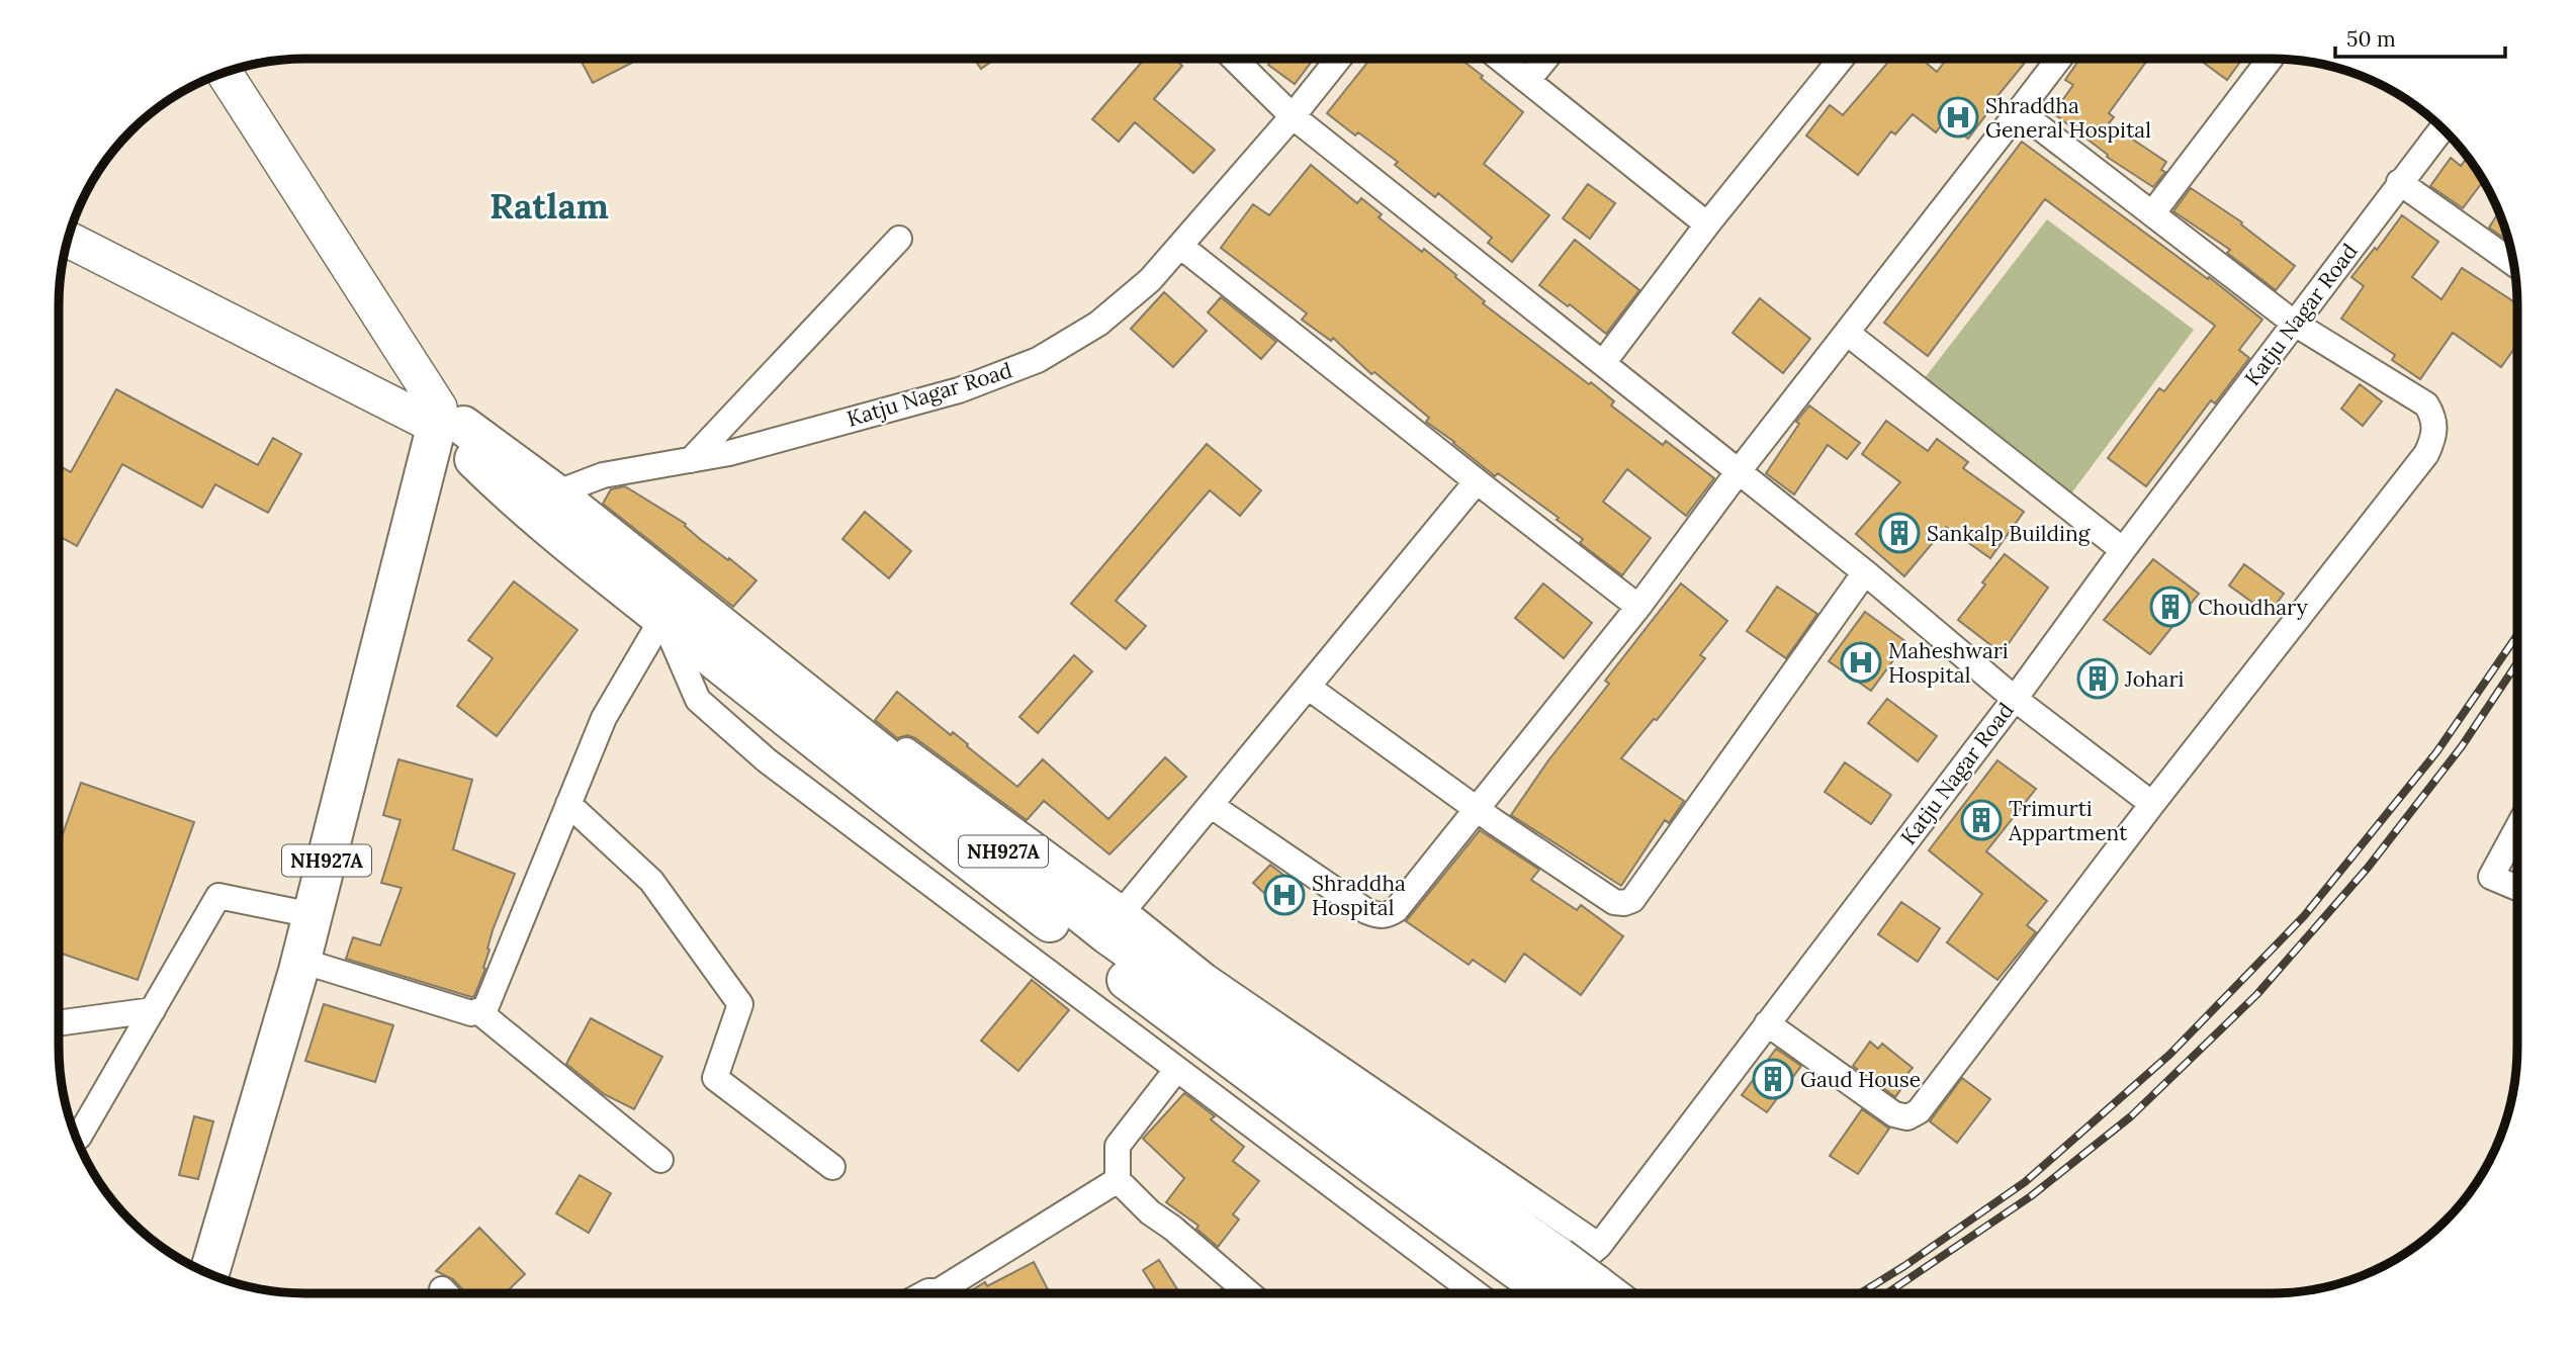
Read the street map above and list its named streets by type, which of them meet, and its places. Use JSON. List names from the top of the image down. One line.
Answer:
{"streets":{"highway":["NH927A"],"street":["Katju Nagar Road"]},"crossings":[["Katju Nagar Road","NH927A"]],"districts":["Ratlam"],"places":{"hospital":["Shraddha General Hospital","Maheshwari Hospital","Shraddha Hospital"],"building":["Sankalp Building","Choudhary","Johari","Trimurti Appartment","Gaud House"]},"scale_bar":"50 m"}
